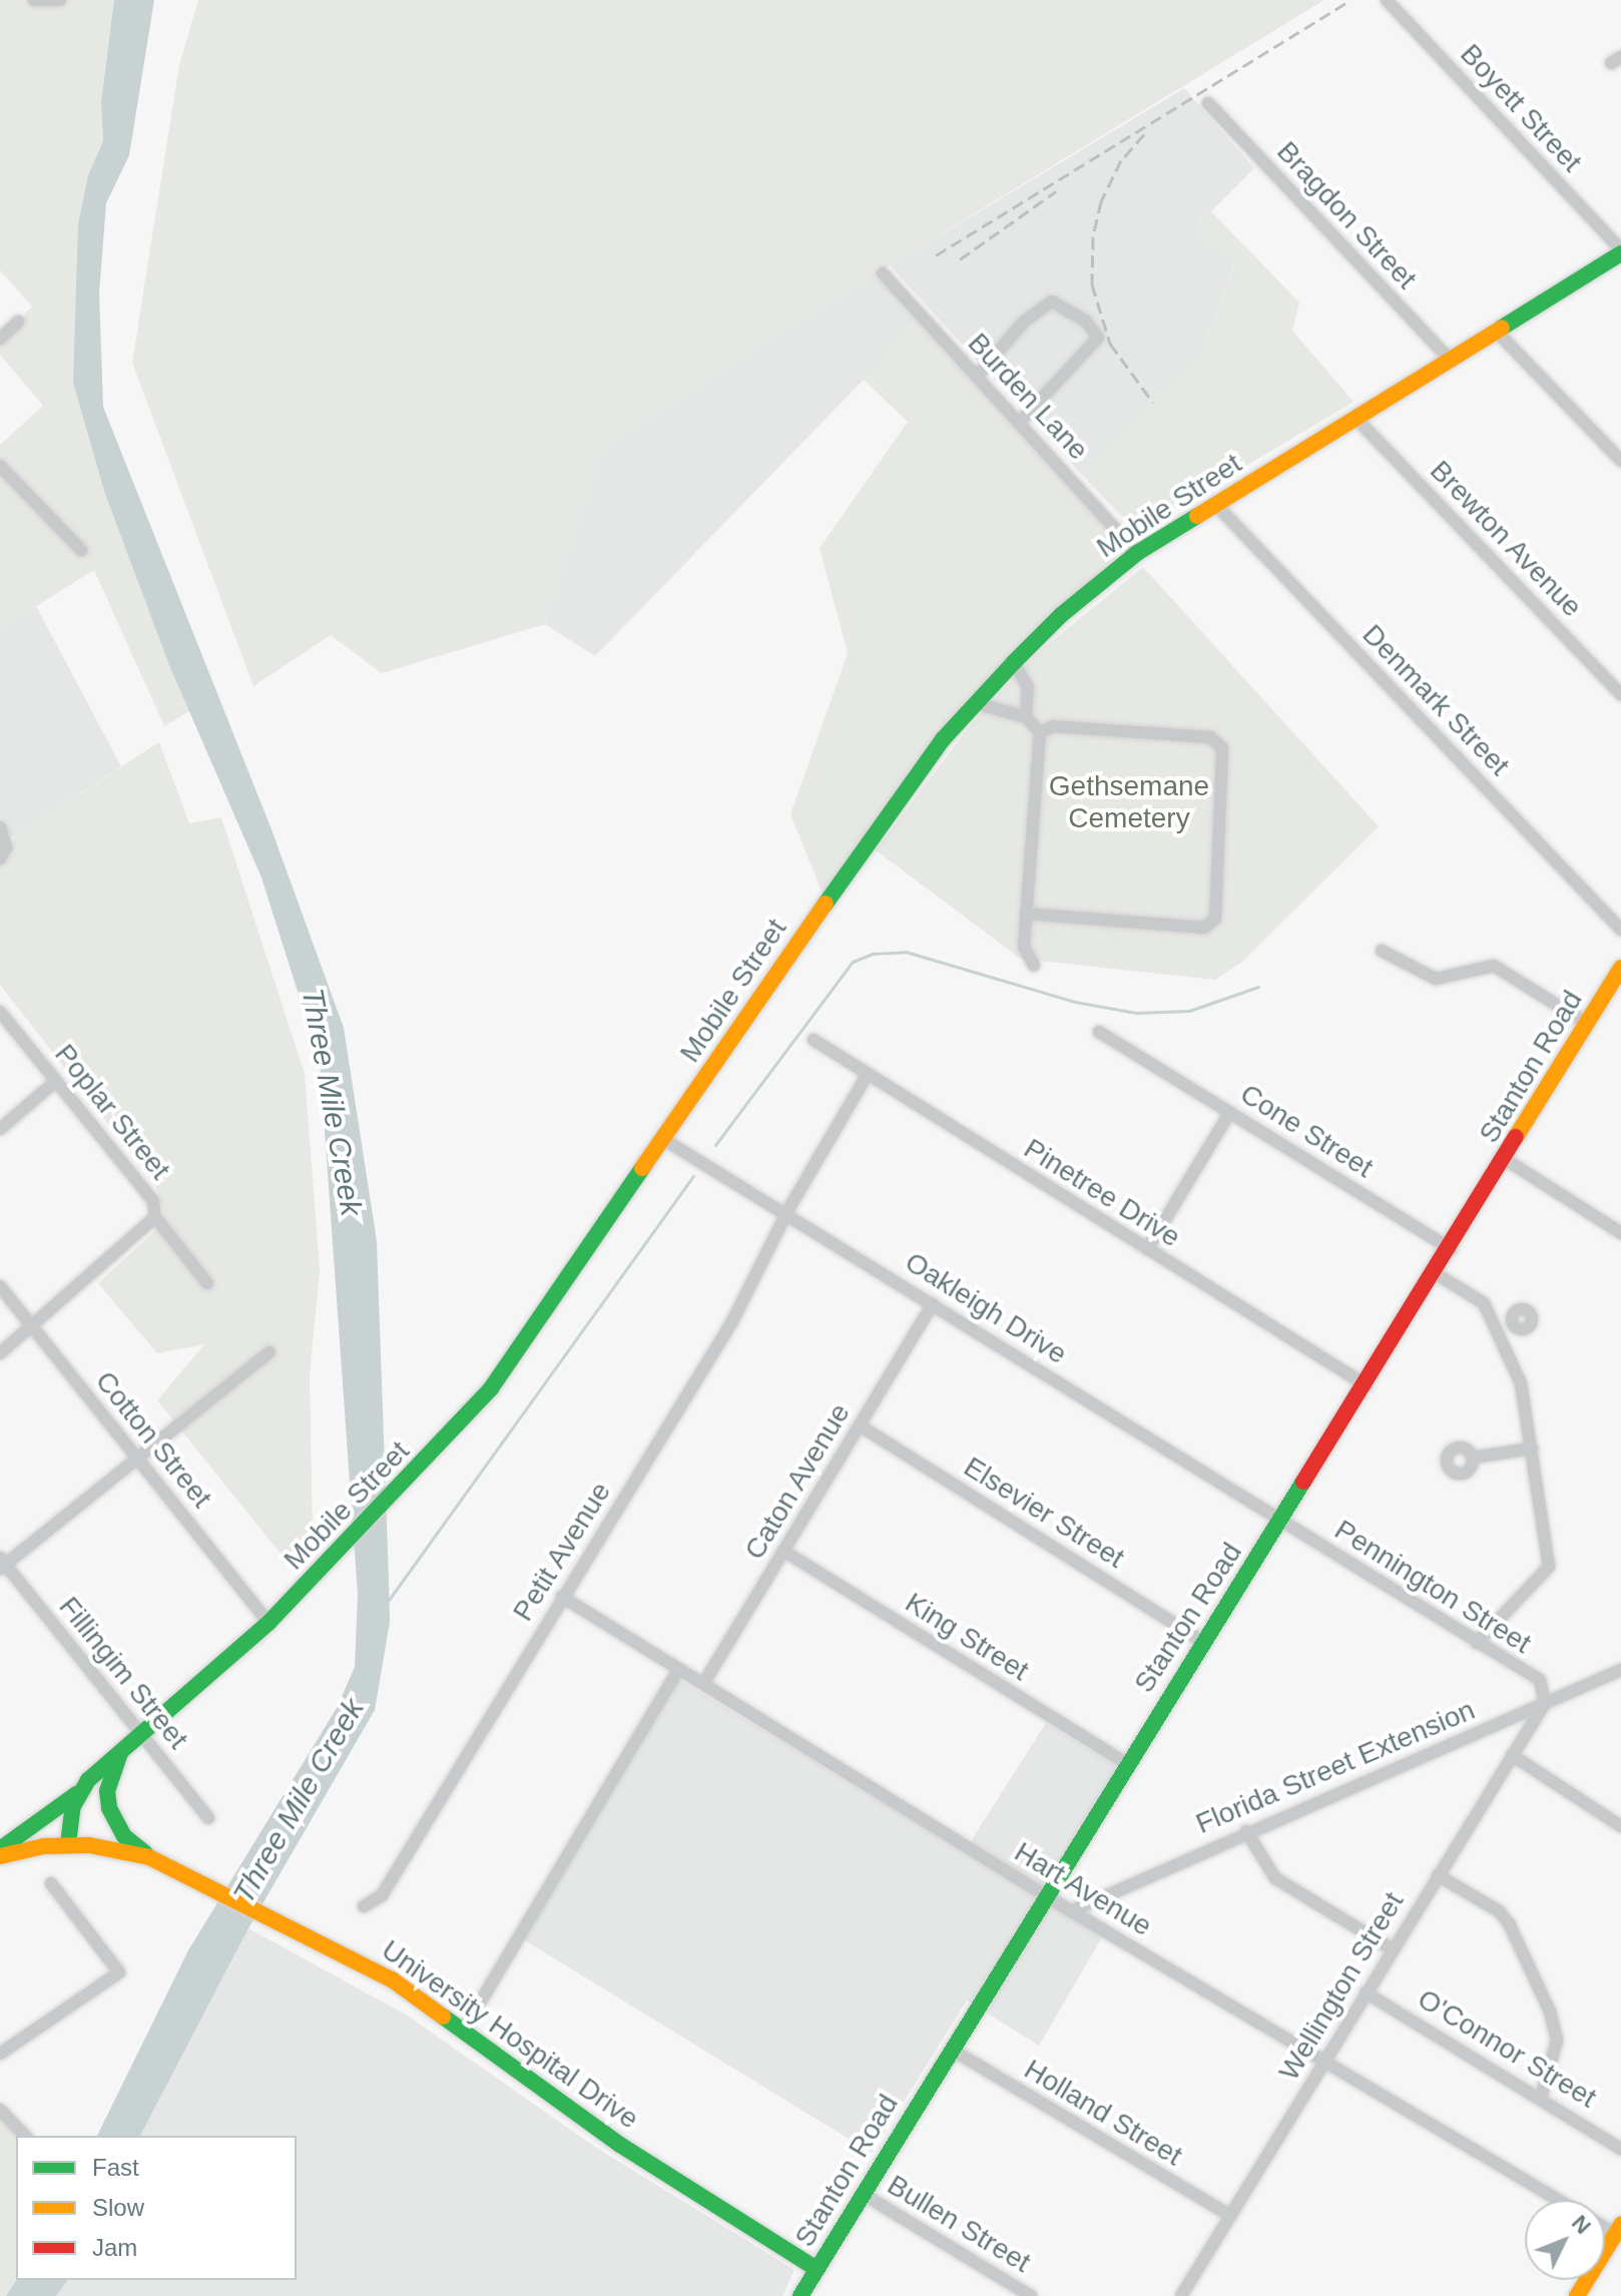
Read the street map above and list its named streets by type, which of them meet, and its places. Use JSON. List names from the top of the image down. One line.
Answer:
{"streets":{"street":["Boyett Street","Bragdon Street","Burden Lane","Mobile Street","Brewton Avenue","Denmark Street","Stanton Road","Poplar Street","Cone Street","Pinetree Drive","Oakleigh Drive","Cotton Street","Caton Avenue","Elsevier Street","Petit Avenue","Pennington Street","King Street","Fillingim Street","Florida Street Extension","Hart Avenue","Wellington Street","University Hospital Drive","O'Connor Street","Holland Street","Bullen Street"]},"crossings":[["Boyett Street","Mobile Street"],["Bragdon Street","Mobile Street"],["Burden Lane","Mobile Street"],["Mobile Street","Brewton Avenue"],["Mobile Street","Denmark Street"],["Mobile Street","Oakleigh Drive"],["Mobile Street","Cotton Street"],["Mobile Street","Fillingim Street"],["Stanton Road","Cone Street"],["Stanton Road","Pinetree Drive"],["Stanton Road","Oakleigh Drive"],["Stanton Road","Elsevier Street"],["Stanton Road","Pennington Street"],["Stanton Road","King Street"],["Stanton Road","Hart Avenue"],["Stanton Road","University Hospital Drive"],["Stanton Road","Holland Street"],["Stanton Road","Bullen Street"],["Pinetree Drive","Petit Avenue"],["Oakleigh Drive","Caton Avenue"],["Oakleigh Drive","Petit Avenue"],["Oakleigh Drive","Pennington Street"],["Caton Avenue","Elsevier Street"],["Caton Avenue","King Street"],["Caton Avenue","Hart Avenue"],["Petit Avenue","Hart Avenue"],["Pennington Street","Florida Street Extension"],["Pennington Street","Wellington Street"],["Florida Street Extension","Hart Avenue"],["Florida Street Extension","Wellington Street"],["Hart Avenue","Wellington Street"],["Wellington Street","O'Connor Street"],["Wellington Street","Holland Street"]],"water":["Three Mile Creek"],"parks":["Gethsemane Cemetery"],"legend":["Fast","Slow","Jam"],"north":"top right"}
